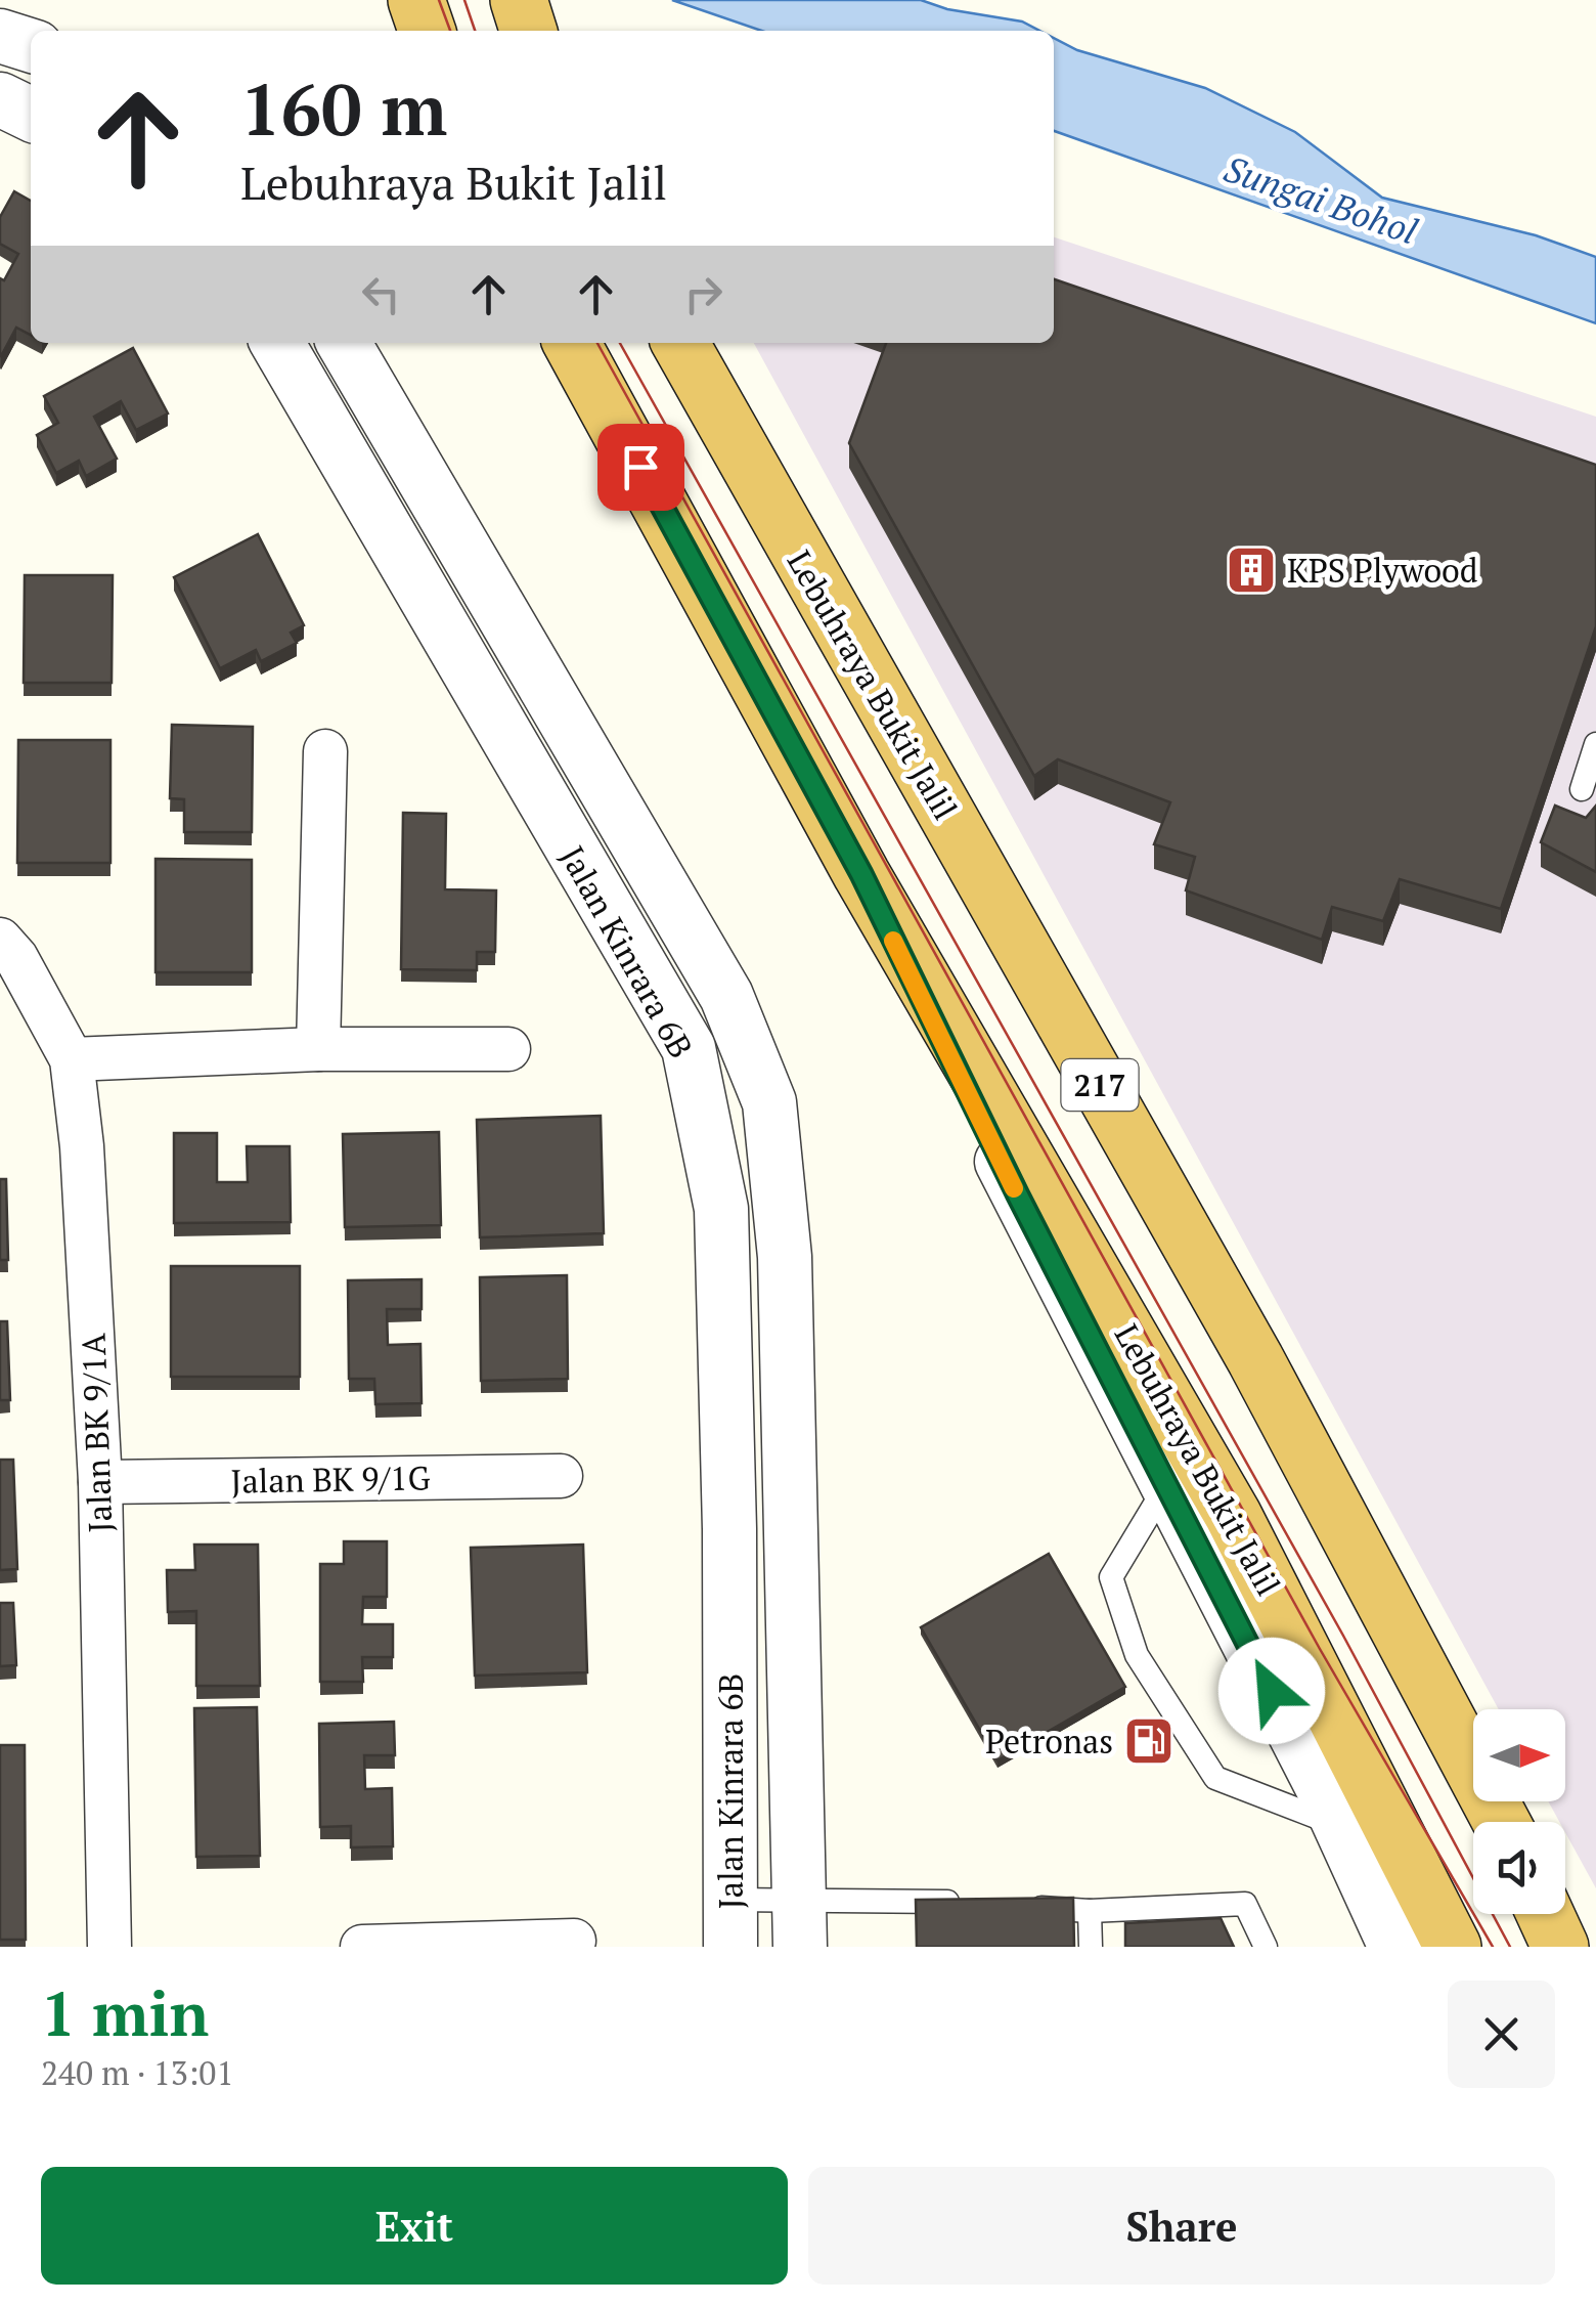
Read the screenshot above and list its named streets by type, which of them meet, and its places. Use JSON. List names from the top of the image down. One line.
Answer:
{"streets":{"highway":["Lebuhraya Bukit Jalil","217"],"street":["Jalan Kinrara 6B","Jalan BK 9/1A","Jalan BK 9/1G"]},"crossings":[["Jalan BK 9/1A","Jalan BK 9/1G"]],"water":["Sungai Bohol"],"places":{"building":["KPS Plywood"],"fuel station":["Petronas"]},"north":"right","page":{"turn":["160 m","Lebuhraya Bukit Jalil"],"heading":["1 min","240 m · 13:01"],"buttons":["Exit","Share"]}}
